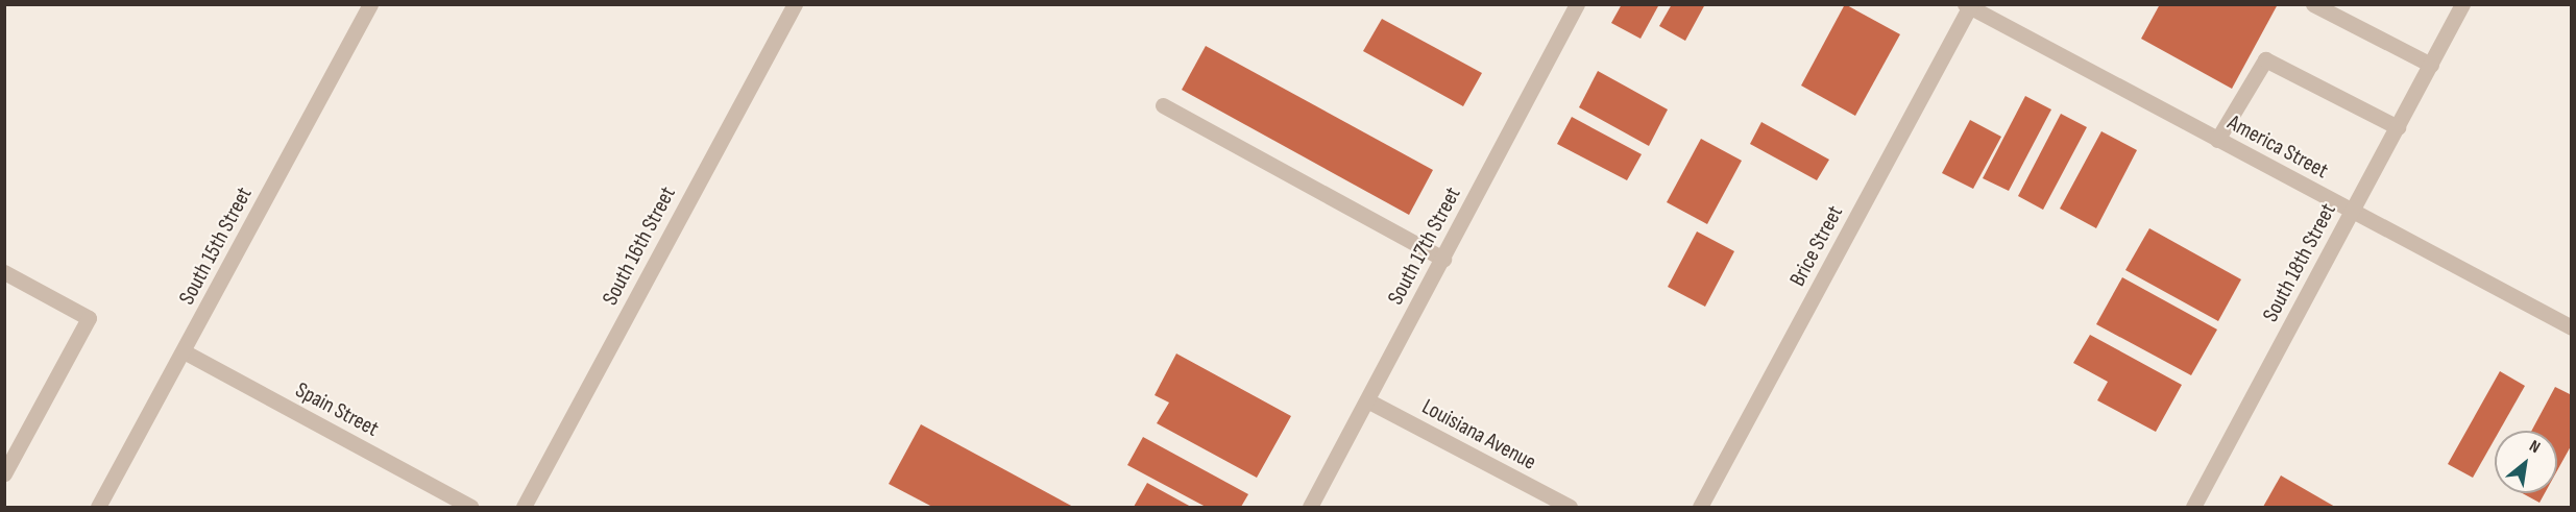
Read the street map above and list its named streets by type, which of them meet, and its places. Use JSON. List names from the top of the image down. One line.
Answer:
{"streets":{"street":["America Street","South 15th Street","South 16th Street","South 17th Street","Brice Street","South 18th Street","Spain Street","Louisiana Avenue"]},"crossings":[["America Street","Brice Street"],["America Street","South 18th Street"],["South 15th Street","Spain Street"],["South 17th Street","Louisiana Avenue"]],"north":"top right"}
